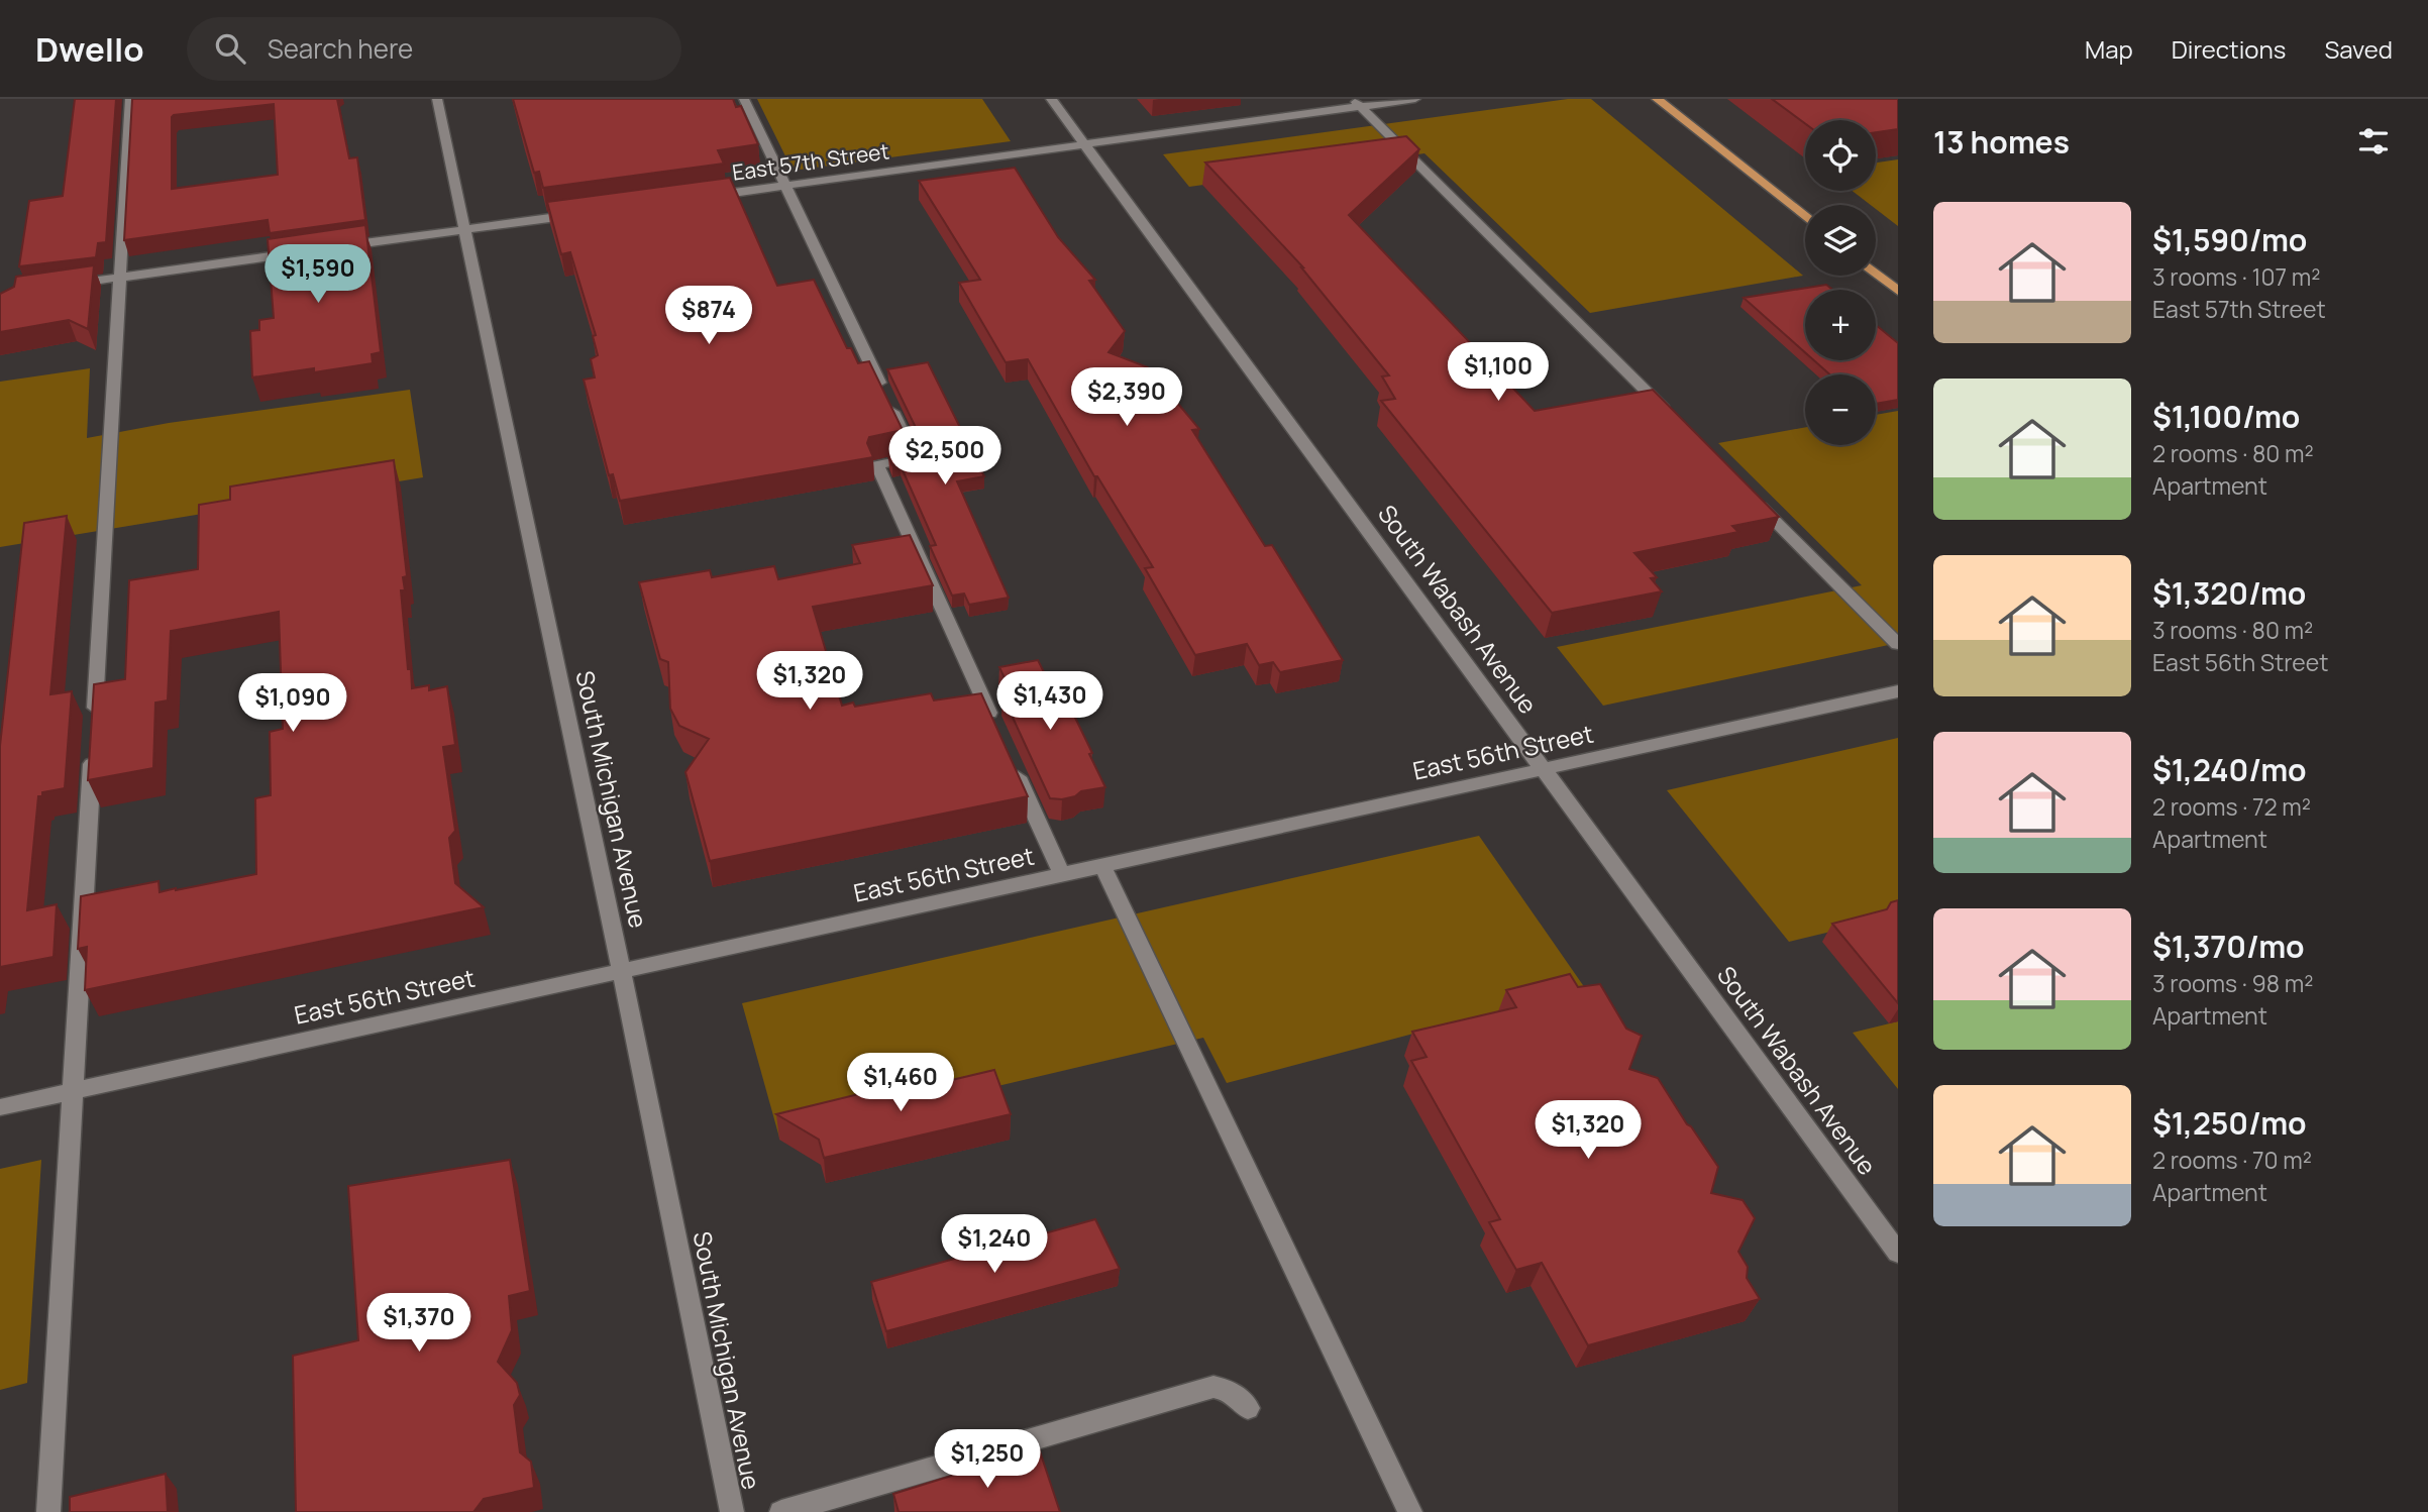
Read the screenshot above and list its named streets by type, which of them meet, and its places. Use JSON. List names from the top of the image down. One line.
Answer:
{"streets":{"street":["East 57th Street","South Wabash Avenue","East 56th Street","South Michigan Avenue"]},"crossings":[["East 57th Street","South Wabash Avenue"],["South Wabash Avenue","East 56th Street"],["East 56th Street","South Michigan Avenue"]],"page":{"header":"Dwello","search":"Search here","nav":["Map","Directions","Saved"],"heading":"13 homes","map_buttons":["+","−"],"list":[{"name":"$1,590/mo","note":"3 rooms · 107 m² · East 57th Street"},{"name":"$1,100/mo","note":"2 rooms · 80 m² · Apartment"},{"name":"$1,320/mo","note":"3 rooms · 80 m² · East 56th Street"},{"name":"$1,240/mo","note":"2 rooms · 72 m² · Apartment"},{"name":"$1,370/mo","note":"3 rooms · 98 m² · Apartment"},{"name":"$1,250/mo","note":"2 rooms · 70 m² · Apartment"}],"price":["$1,590","$874","$1,100","$2,390","$2,500","$1,320","$1,430","$1,090","$1,460","$1,320","$1,240","$1,370","$1,250"]}}
